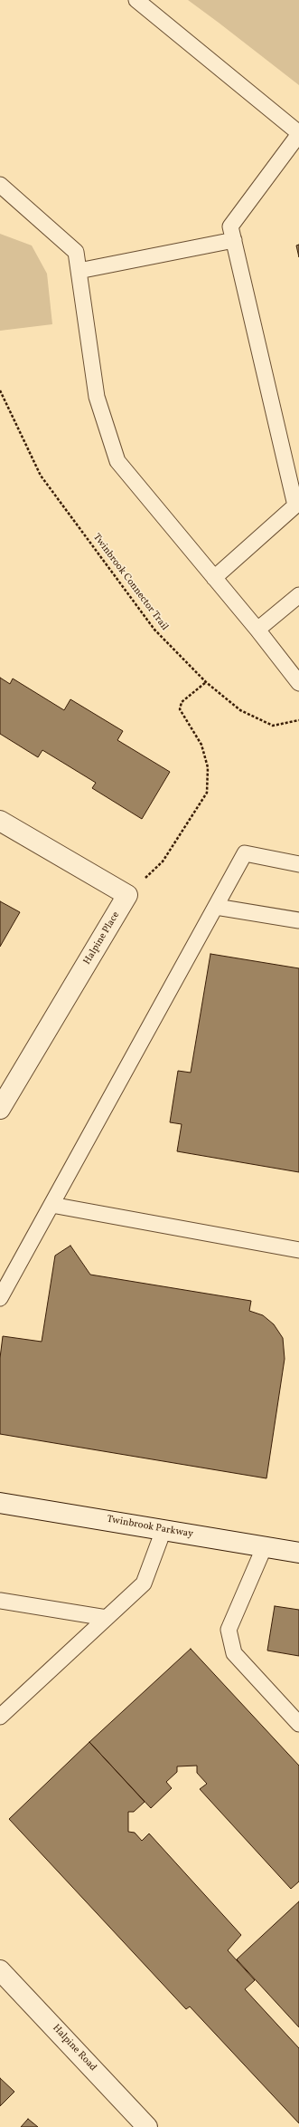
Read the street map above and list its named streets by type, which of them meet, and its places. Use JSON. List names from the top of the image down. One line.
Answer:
{"streets":{"street":["Halpine Place","Twinbrook Parkway","Halpine Road"],"path":["Twinbrook Connector Trail"]}}
